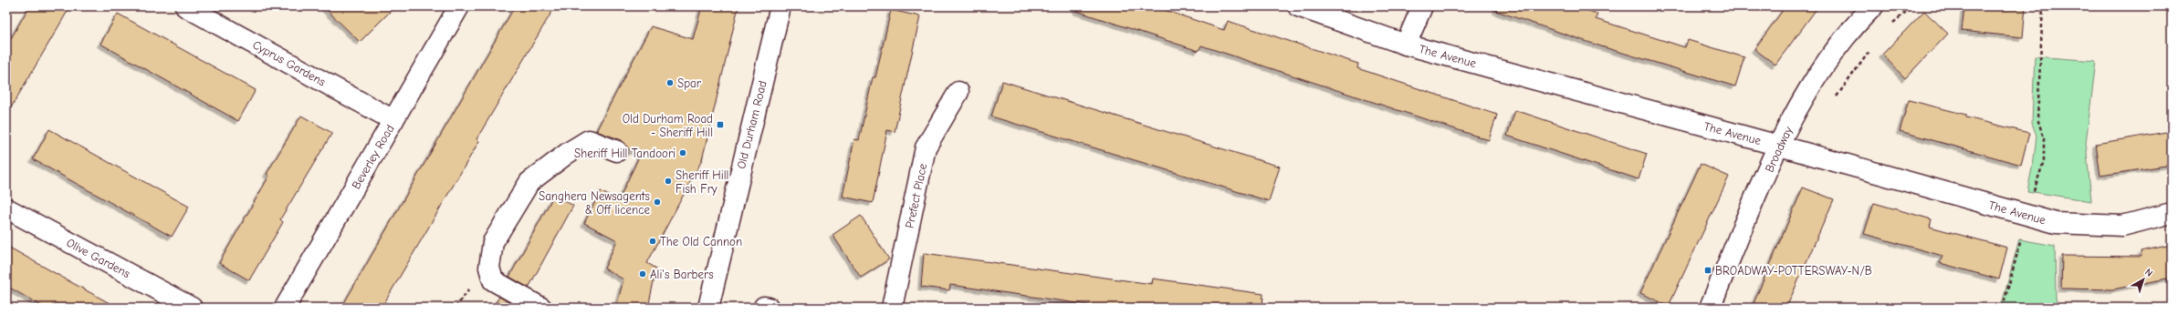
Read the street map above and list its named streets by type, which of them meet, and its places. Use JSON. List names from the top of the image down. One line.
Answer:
{"streets":{"street":["The Avenue","Cyprus Gardens","Old Durham Road","Broadway","Beverley Road","Prefect Place","Olive Gardens"]},"crossings":[["The Avenue","Broadway"],["Cyprus Gardens","Beverley Road"]],"places":{"other":["Spar","Sheriff Hill Tandoori","Sheriff Hill Fish Fry","Sanghera Newsagents & Off licence","The Old Cannon","Ali's Barbers"],"transit":["Old Durham Road - Sheriff Hill","BROADWAY-POTTERSWAY-N/B"]},"north":"top right"}
